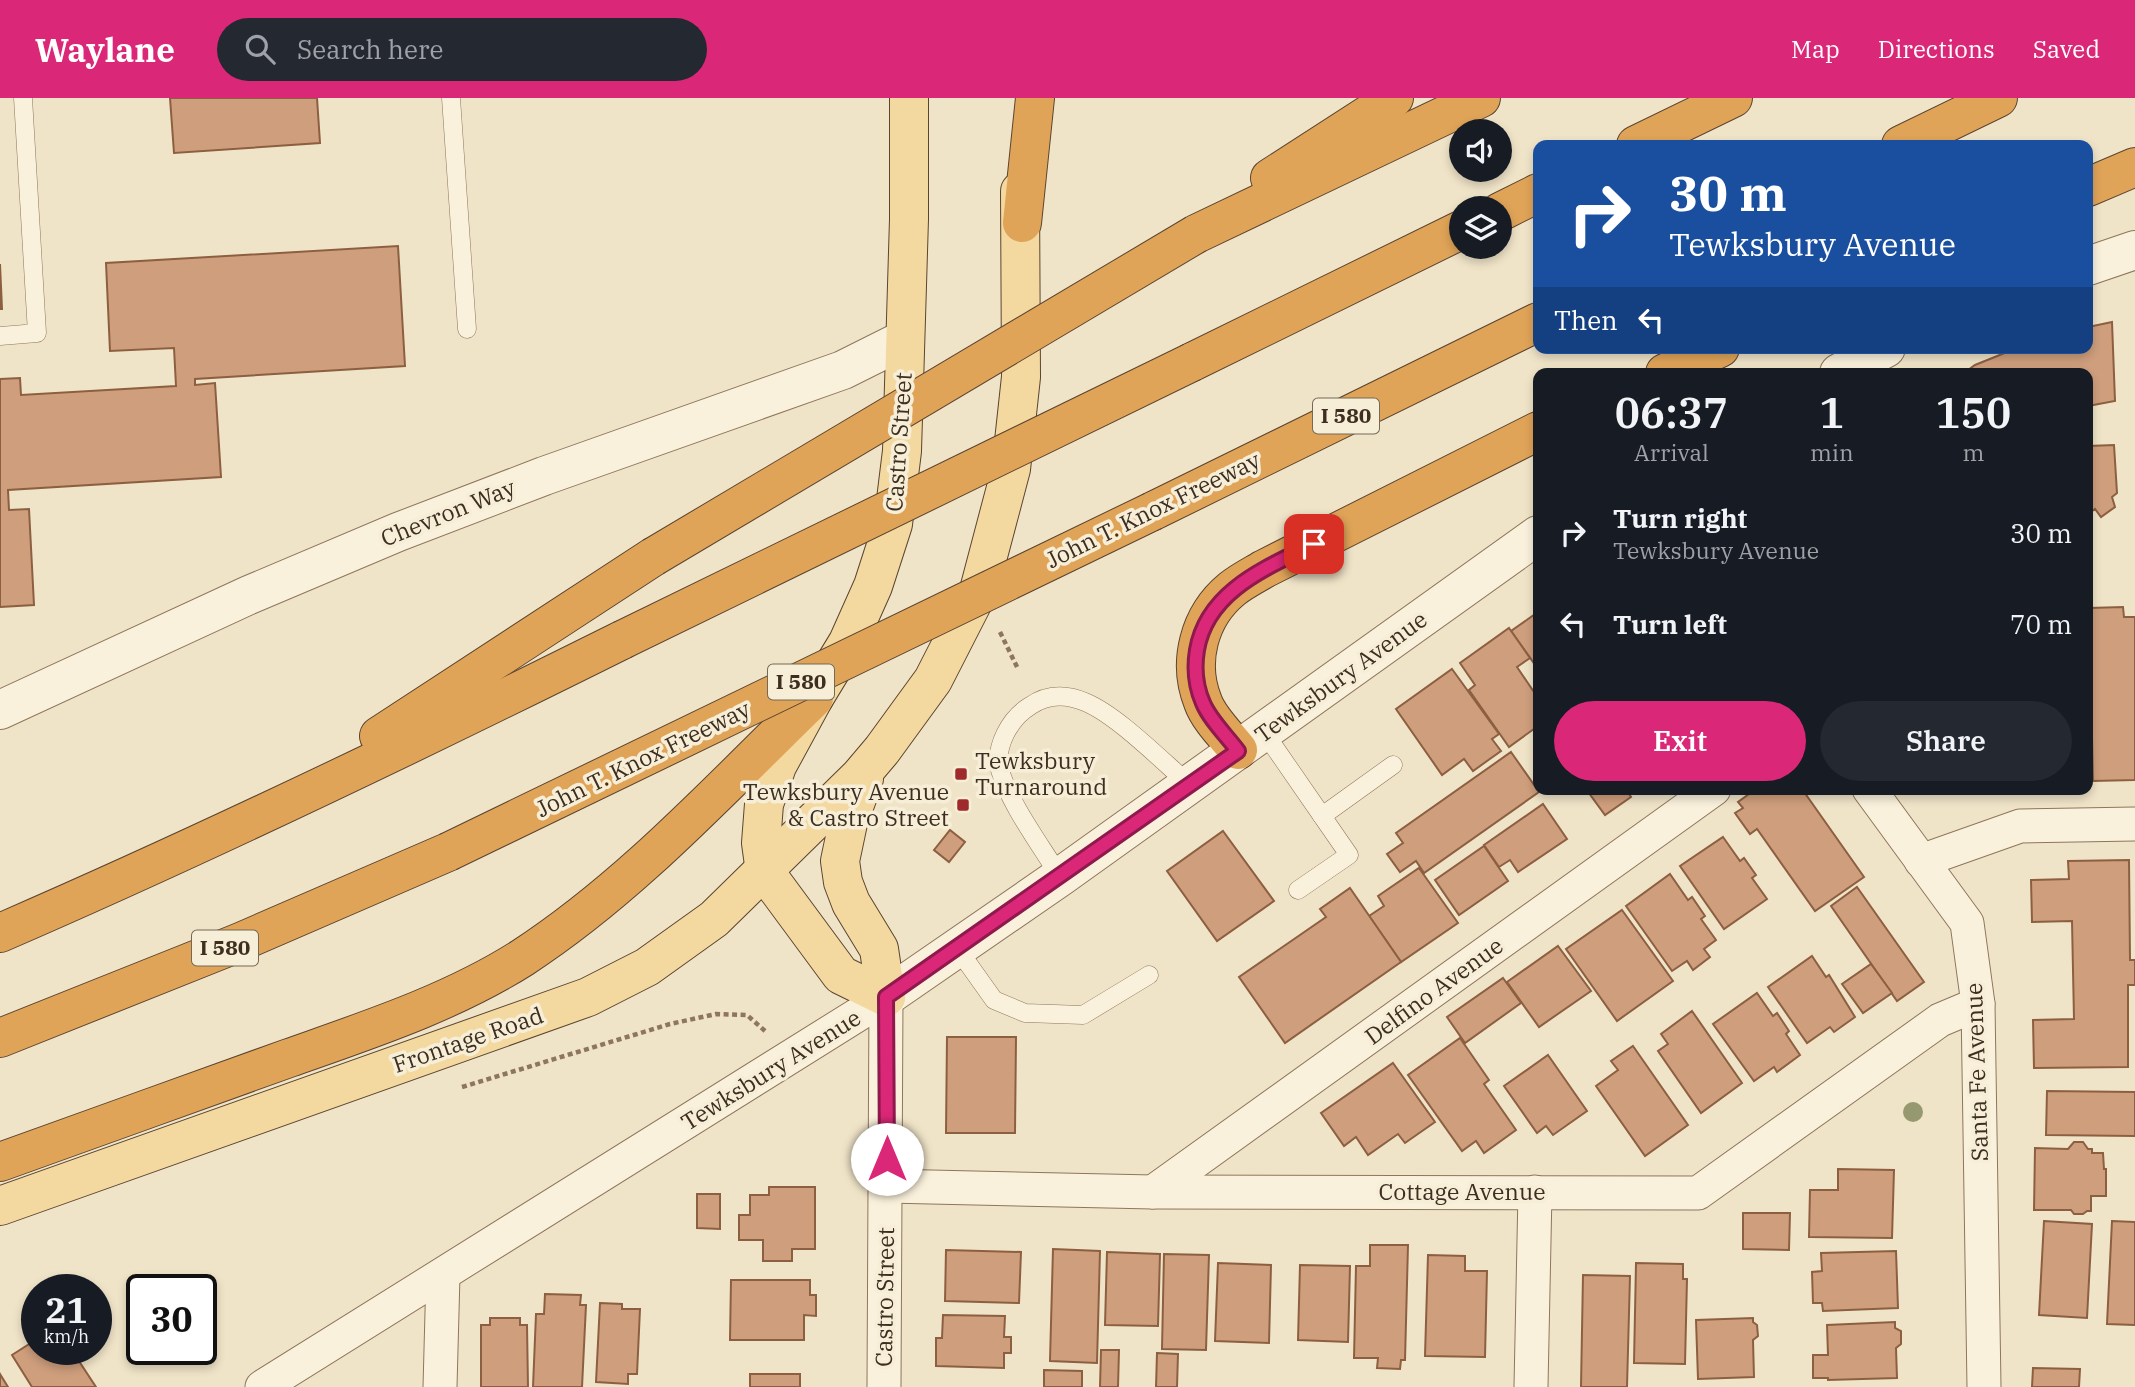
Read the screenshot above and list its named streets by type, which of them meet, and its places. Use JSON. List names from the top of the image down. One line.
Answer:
{"streets":{"highway":["I 580","John T. Knox Freeway"],"main road":["Castro Street","Frontage Road"],"street":["Chevron Way","Tewksbury Avenue","Delfino Avenue","Santa Fe Avenue","Cottage Avenue"]},"crossings":[["Castro Street","Chevron Way"],["Castro Street","Tewksbury Avenue"],["Castro Street","Frontage Road"],["Castro Street","Cottage Avenue"],["Delfino Avenue","Cottage Avenue"],["Santa Fe Avenue","Cottage Avenue"]],"places":{"transit":["Tewksbury Turnaround","Tewksbury Avenue & Castro Street"]},"page":{"header":"Waylane","search":"Search here","nav":["Map","Directions","Saved"],"turn":["30 m","Tewksbury Avenue"],"then":"Then","eta":["06:37","Arrival","1","min","150","m"],"list":[{"name":"Turn right","note":"Tewksbury Avenue","value":"30 m"},{"name":"Turn left","value":"70 m"}],"buttons":["Exit","Share"],"speed":"21 km/h","limit":"30"}}
